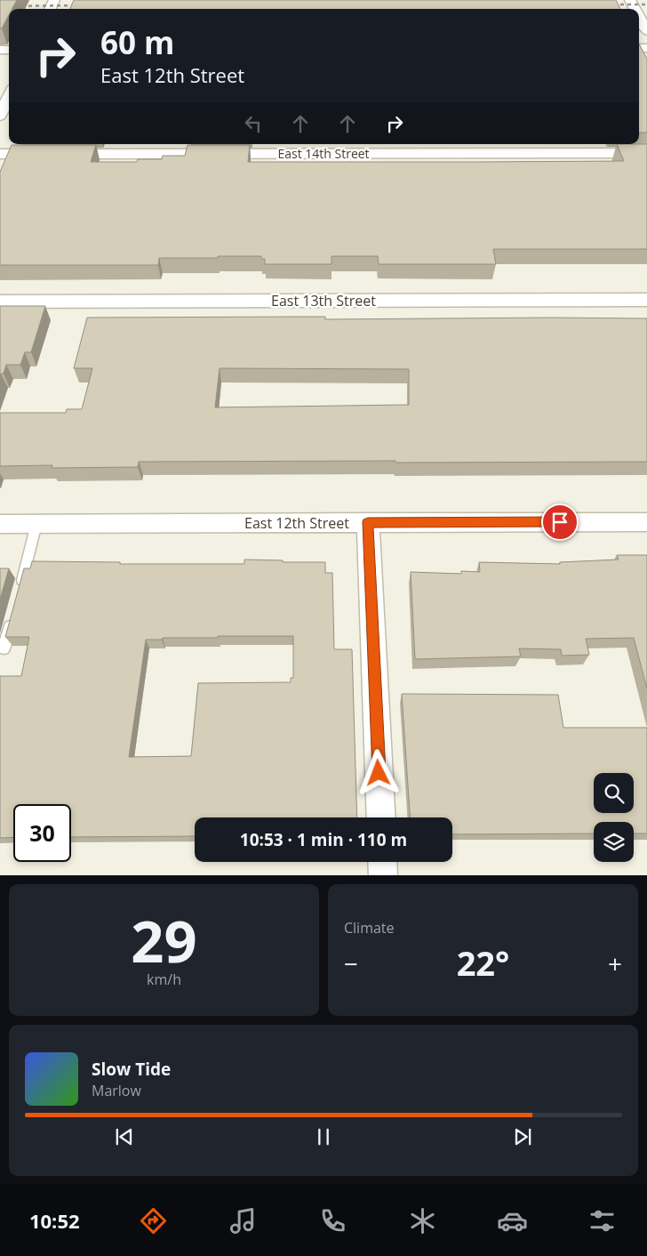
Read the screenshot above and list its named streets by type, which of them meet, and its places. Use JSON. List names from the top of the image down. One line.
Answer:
{"streets":{"street":["East 14th Street","East 13th Street","East 12th Street"]},"page":{"turn":["60 m","East 12th Street"],"limit":"30","trip":"10:53 · 1 min · 110 m","tile":[["29","km/h"],"Climate"],"heat":["−","22°","+"],"song":["Slow Tide","Marlow"],"tabs":"10:52"}}
